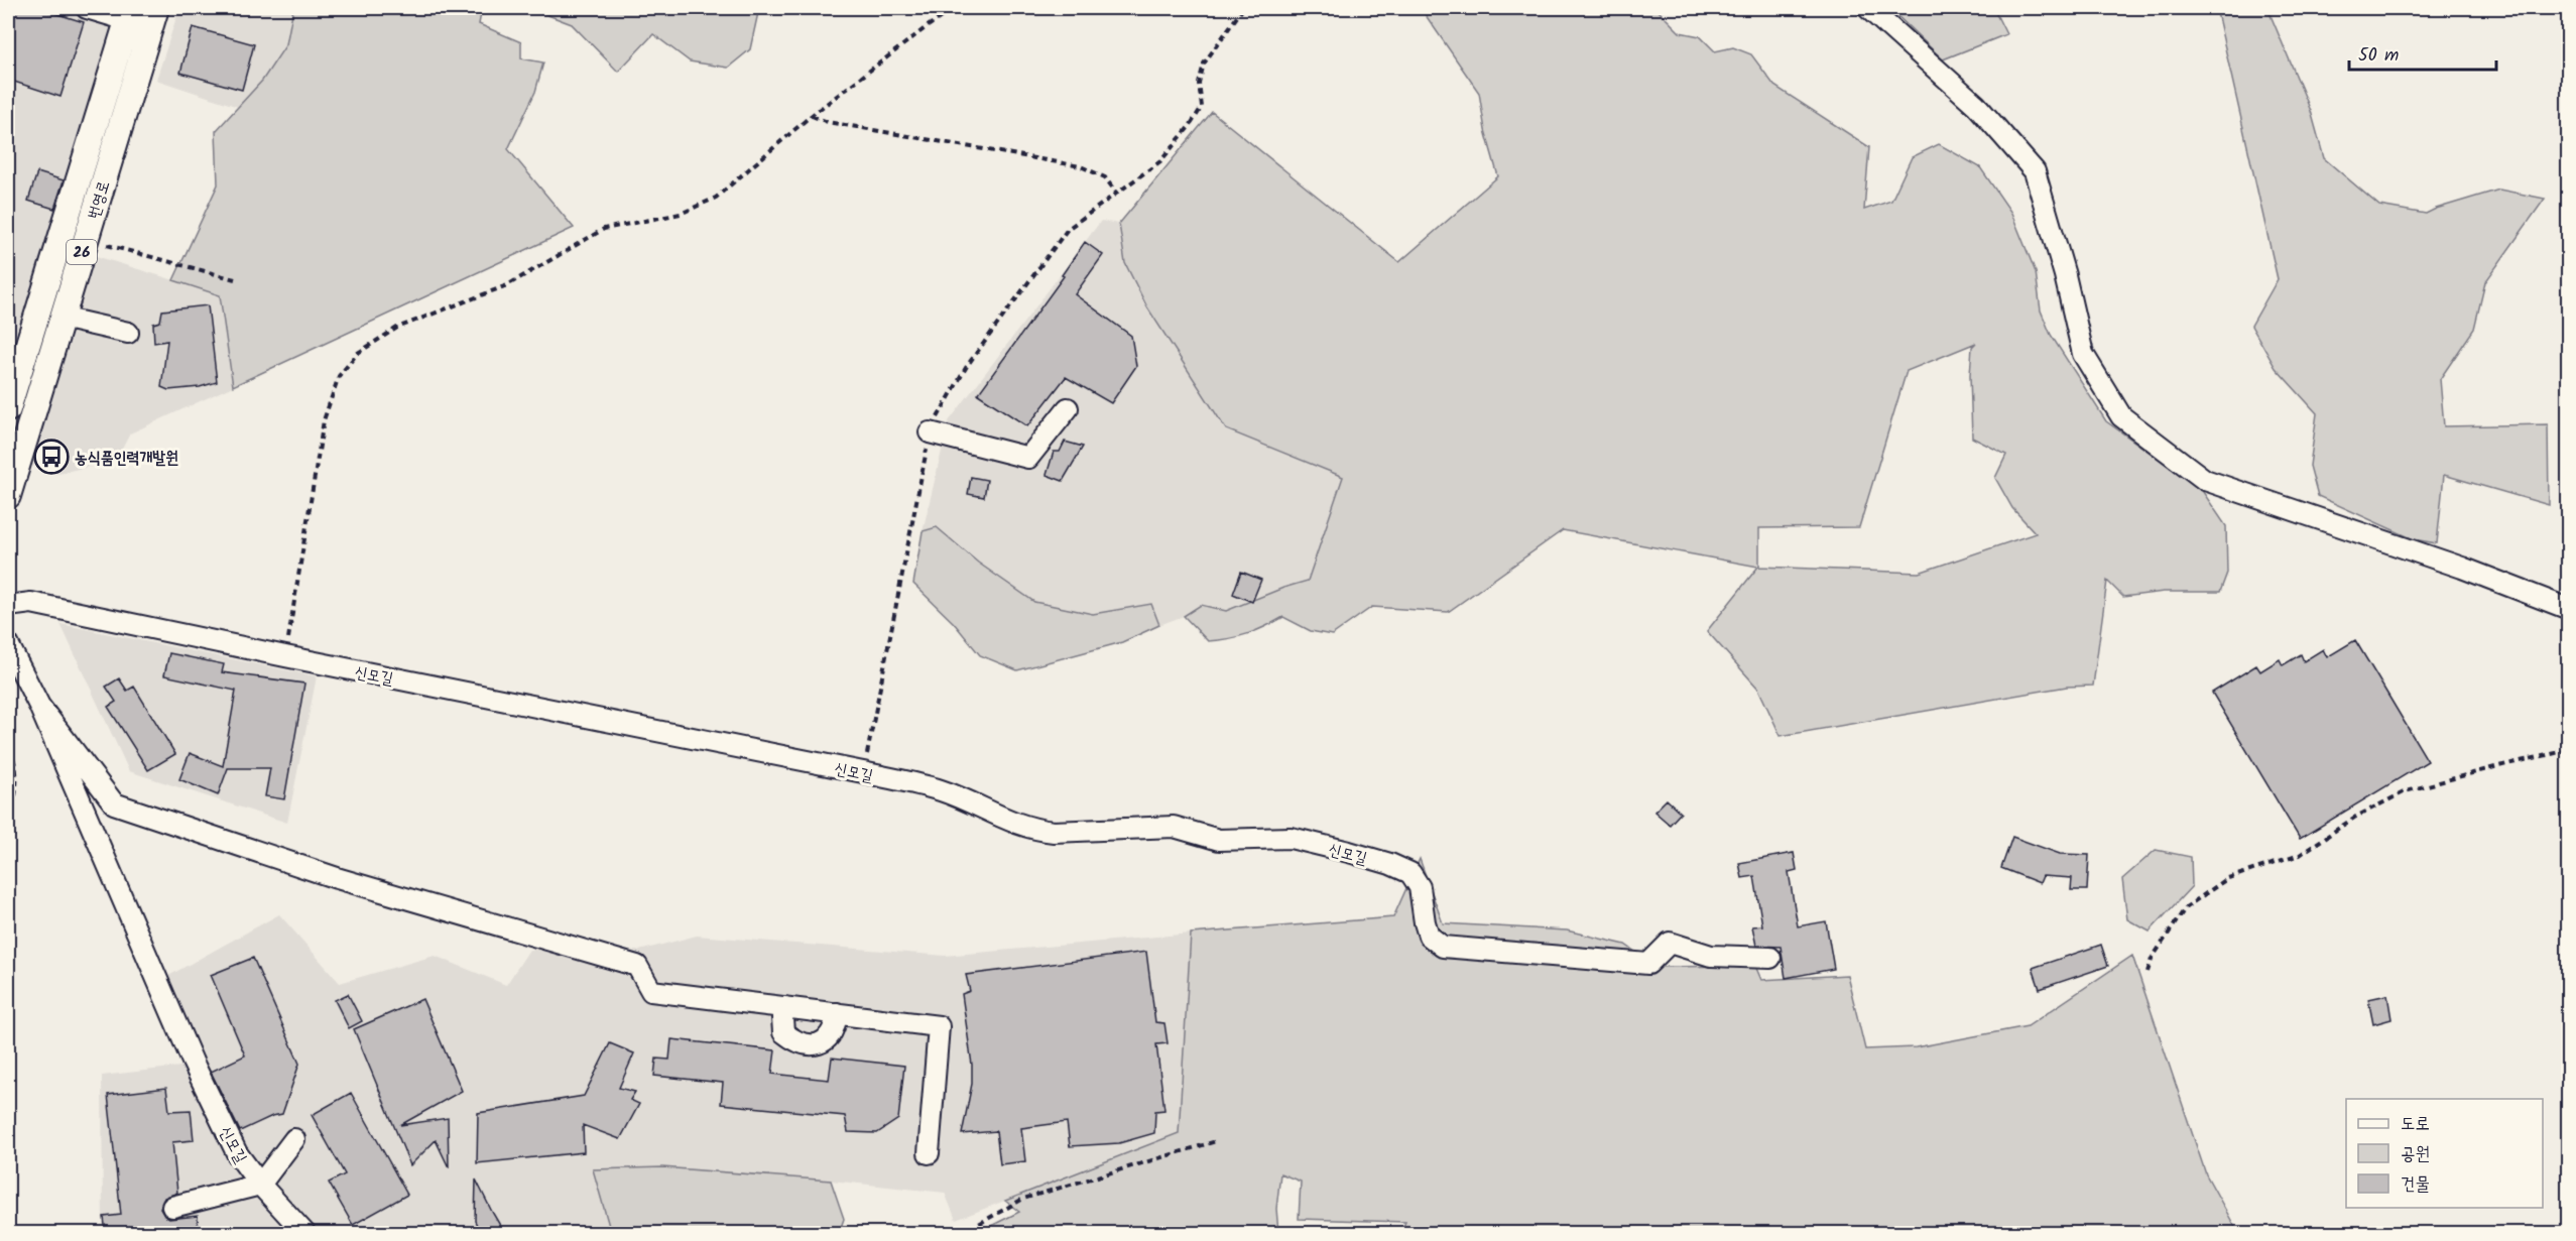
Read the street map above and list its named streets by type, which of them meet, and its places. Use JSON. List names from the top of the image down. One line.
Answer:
{"streets":{"main road":["번영로","26"],"street":["신모길"]},"places":{"bus stop":["농식품인력개발원"]},"legend":["도로","공원","건물"],"scale_bar":"50 m"}
